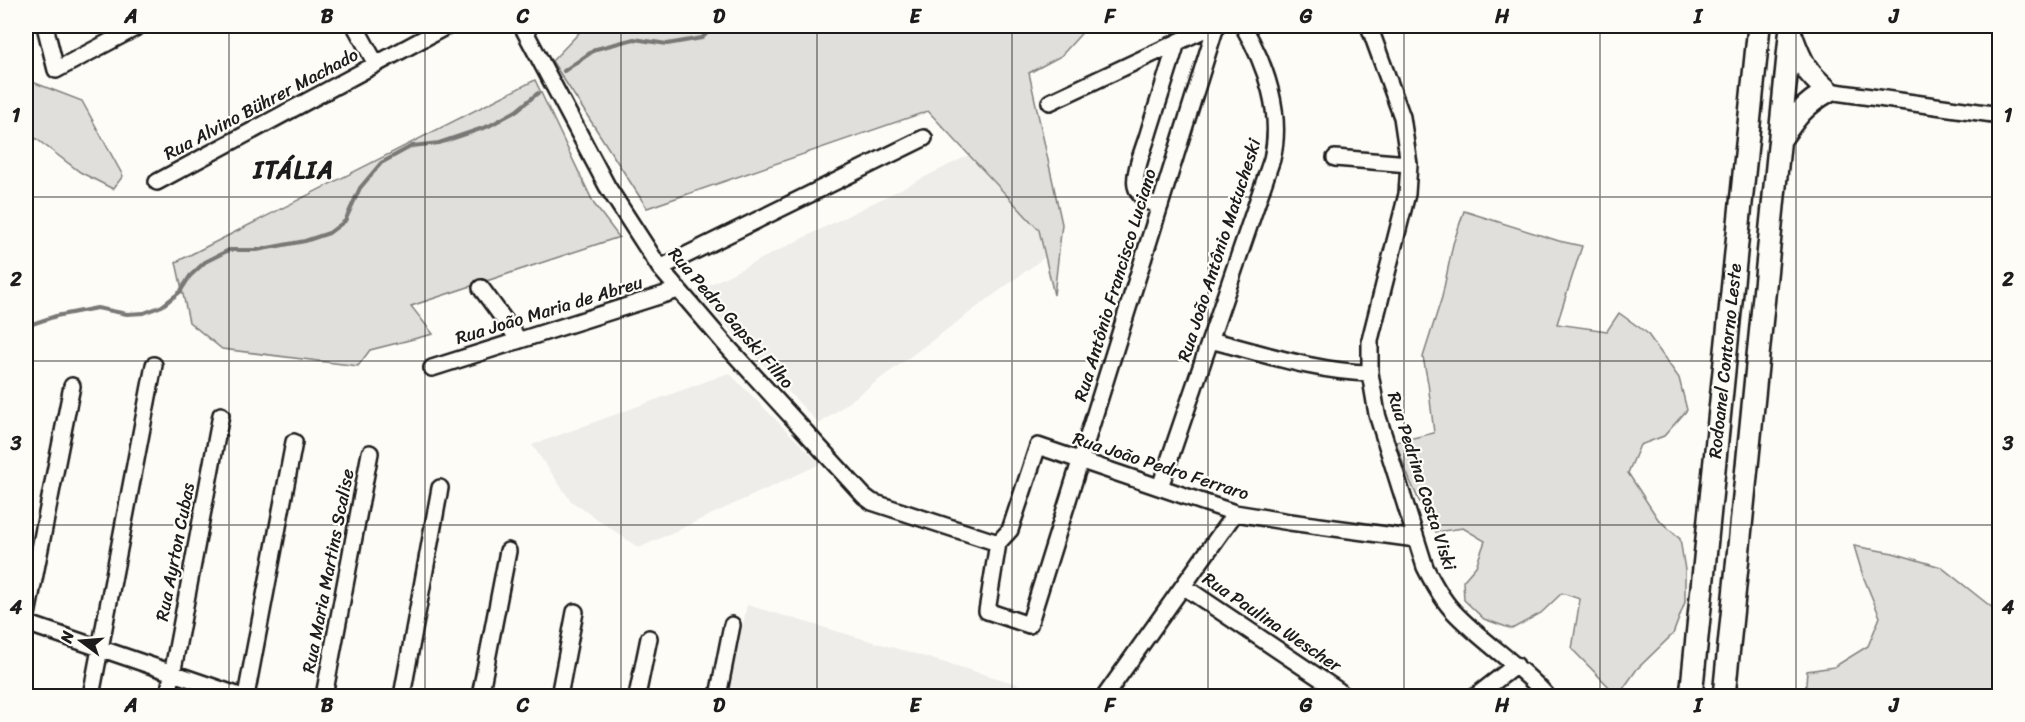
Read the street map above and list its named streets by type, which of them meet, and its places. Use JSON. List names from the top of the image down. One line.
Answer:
{"streets":{"highway":["Rodoanel Contorno Leste"],"street":["Rua Alvino Bührer Machado","Rua João Antônio Matucheski","Rua Antônio Francisco Luciano","Rua João Maria de Abreu","Rua Pedro Gapski Filho","Rua João Pedro Ferraro","Rua Pedrina Costa Viski","Rua Ayrton Cubas","Rua Maria Martins Scalise","Rua Paulina Wescher"]},"crossings":[["Rua João Antônio Matucheski","Rua João Pedro Ferraro"],["Rua Antônio Francisco Luciano","Rua Pedro Gapski Filho"],["Rua Antônio Francisco Luciano","Rua João Pedro Ferraro"],["Rua João Maria de Abreu","Rua Pedro Gapski Filho"],["Rua Pedro Gapski Filho","Rua João Pedro Ferraro"],["Rua João Pedro Ferraro","Rua Pedrina Costa Viski"]],"districts":["ITÁLIA"],"north":"left","grid":{"columns":["A","B","C","D","E","F","G","H","I","J"],"rows":["1","2","3","4"]}}
